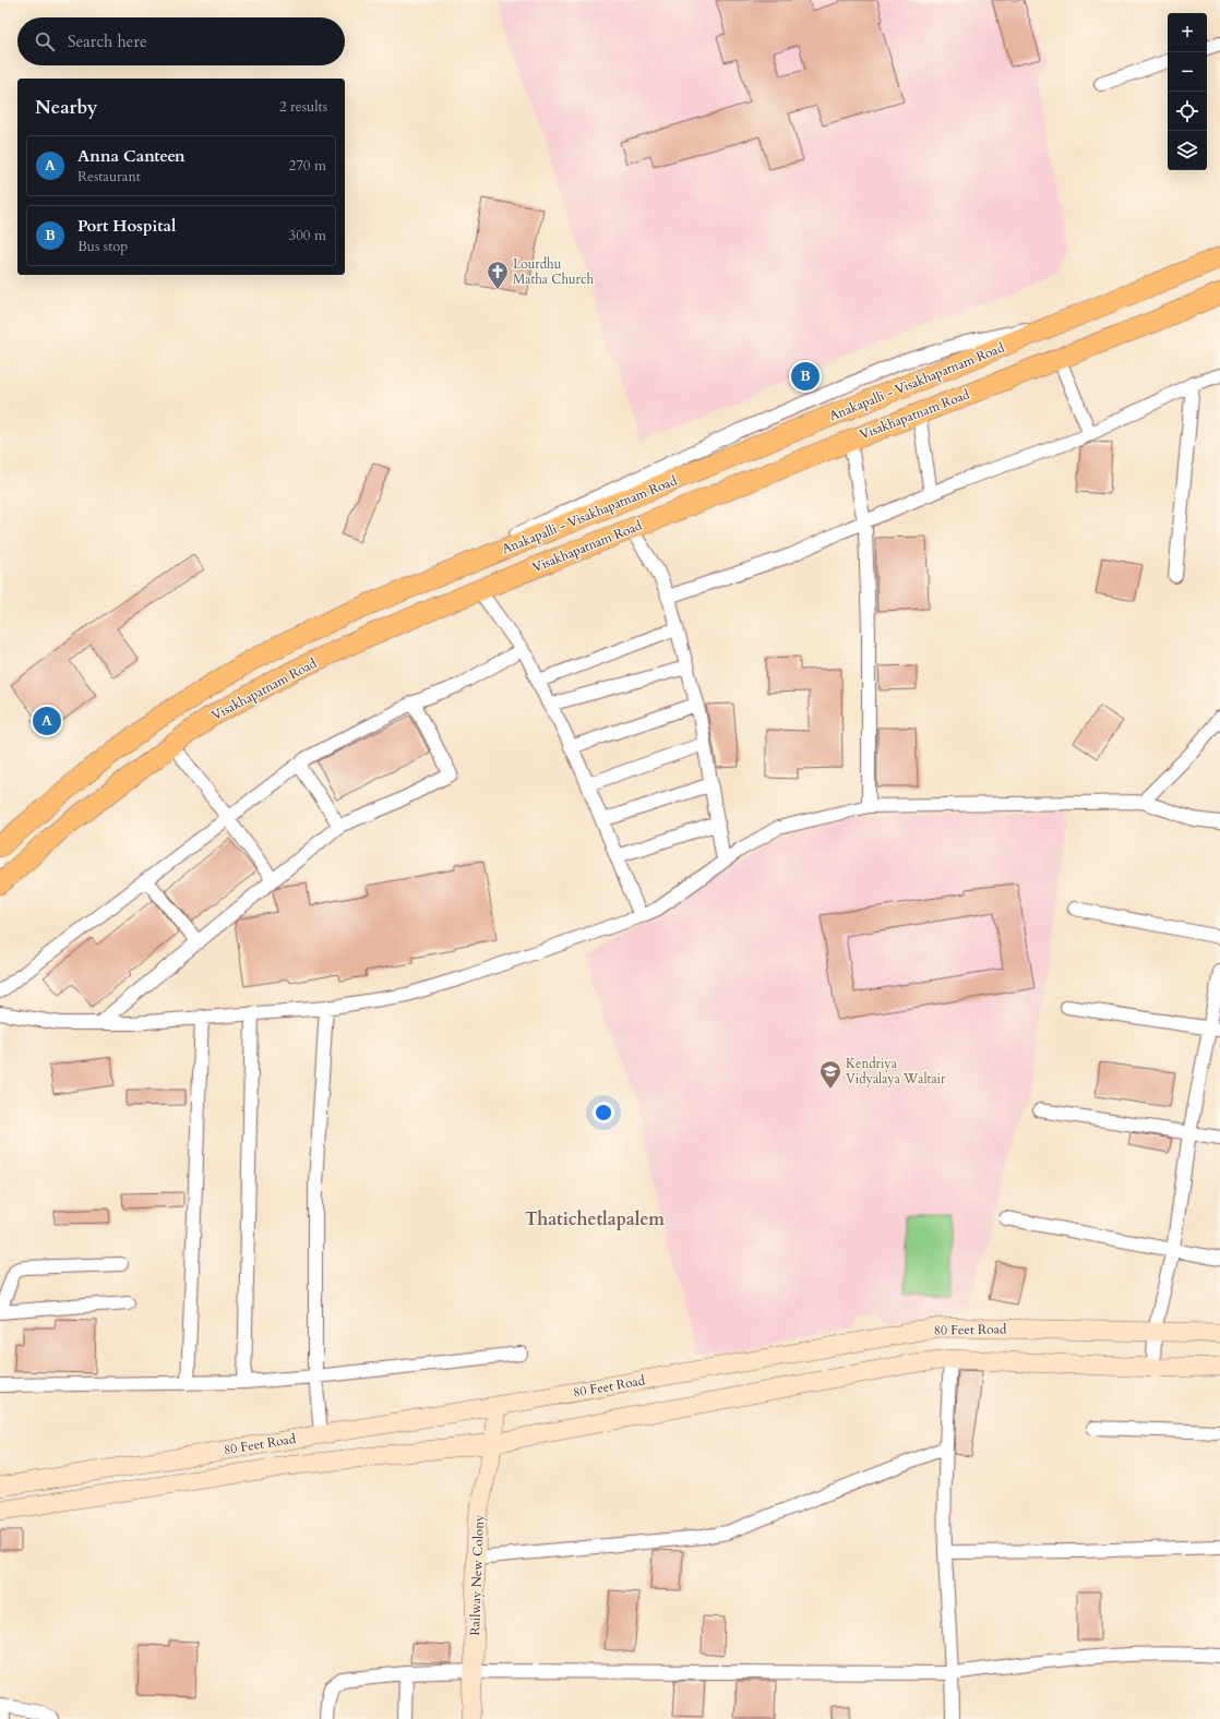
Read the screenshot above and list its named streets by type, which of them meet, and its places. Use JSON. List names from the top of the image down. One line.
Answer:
{"streets":{"main road":["Anakapalli - Visakhapatnam Road","Visakhapatnam Road"],"street":["80 Feet Road","Railway New Colony"]},"crossings":[["80 Feet Road","Railway New Colony"]],"districts":["Thatichetlapalem"],"places":{"church":["Lourdhu Matha Church"],"school or university":["Kendriya Vidyalaya Waltair"]},"page":{"map_buttons":["+","−"],"search":"Search here","heading":["Nearby","2 results"],"list":[{"mark":"A","name":"Anna Canteen","note":"Restaurant","value":"270 m"},{"mark":"B","name":"Port Hospital","note":"Bus stop","value":"300 m"}],"pins":["B","A"]}}
